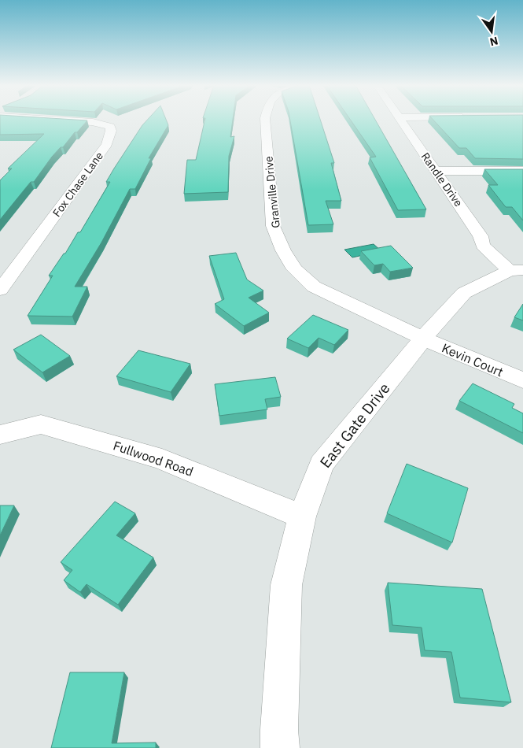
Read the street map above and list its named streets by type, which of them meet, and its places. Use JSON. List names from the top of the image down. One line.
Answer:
{"streets":{"street":["Randle Drive","Fox Chase Lane","Granville Drive","Kevin Court","East Gate Drive","Fullwood Road"]},"crossings":[["Randle Drive","East Gate Drive"],["Granville Drive","Kevin Court"],["Granville Drive","East Gate Drive"],["Kevin Court","East Gate Drive"],["East Gate Drive","Fullwood Road"]],"north":"bottom"}
